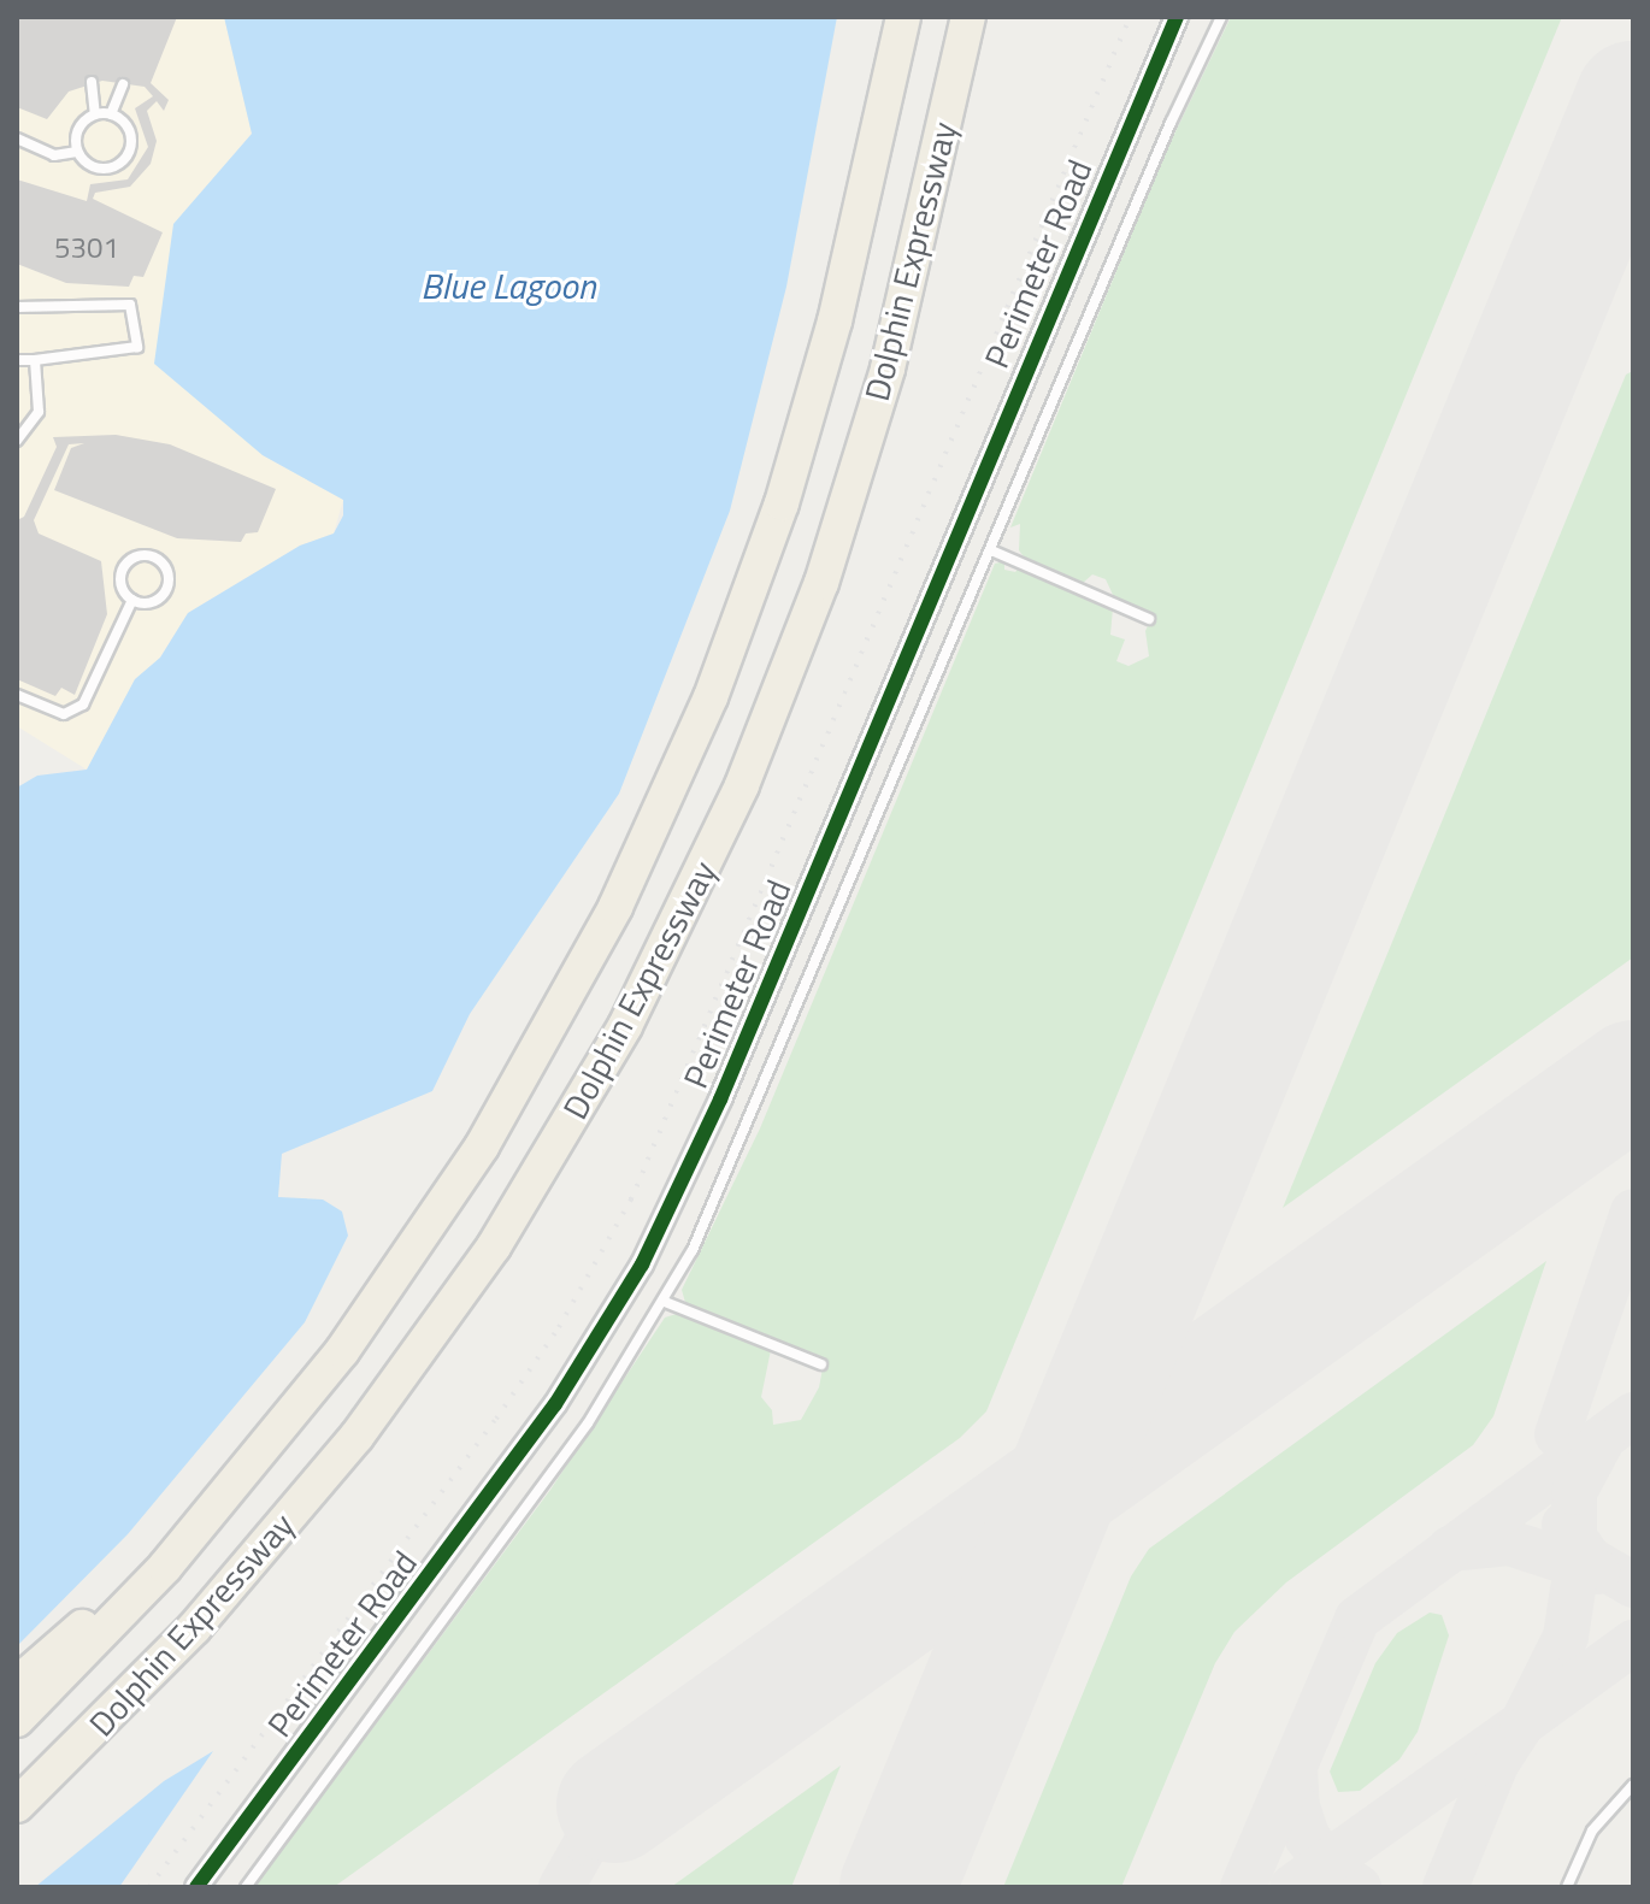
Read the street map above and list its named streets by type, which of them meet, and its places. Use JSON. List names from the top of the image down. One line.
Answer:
{"streets":{"highway":["Dolphin Expressway"],"street":["Perimeter Road"]},"water":["Blue Lagoon"],"house_numbers":["5301"]}
